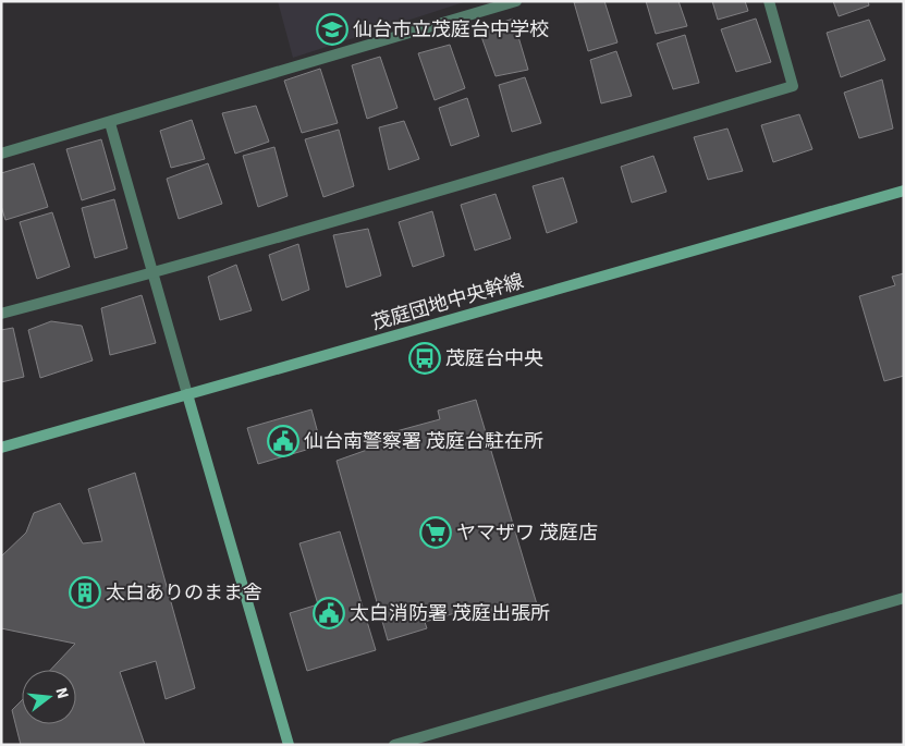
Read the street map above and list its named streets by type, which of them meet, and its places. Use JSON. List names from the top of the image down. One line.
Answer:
{"streets":{"street":["茂庭団地中央幹線"]},"places":{"school or university":["仙台市立茂庭台中学校"],"bus stop":["茂庭台中央"],"public building":["仙台南警察署 茂庭台駐在所","太白消防署 茂庭出張所"],"supermarket":["ヤマザワ 茂庭店"],"building":["太白ありのまま舎"]},"north":"right"}
